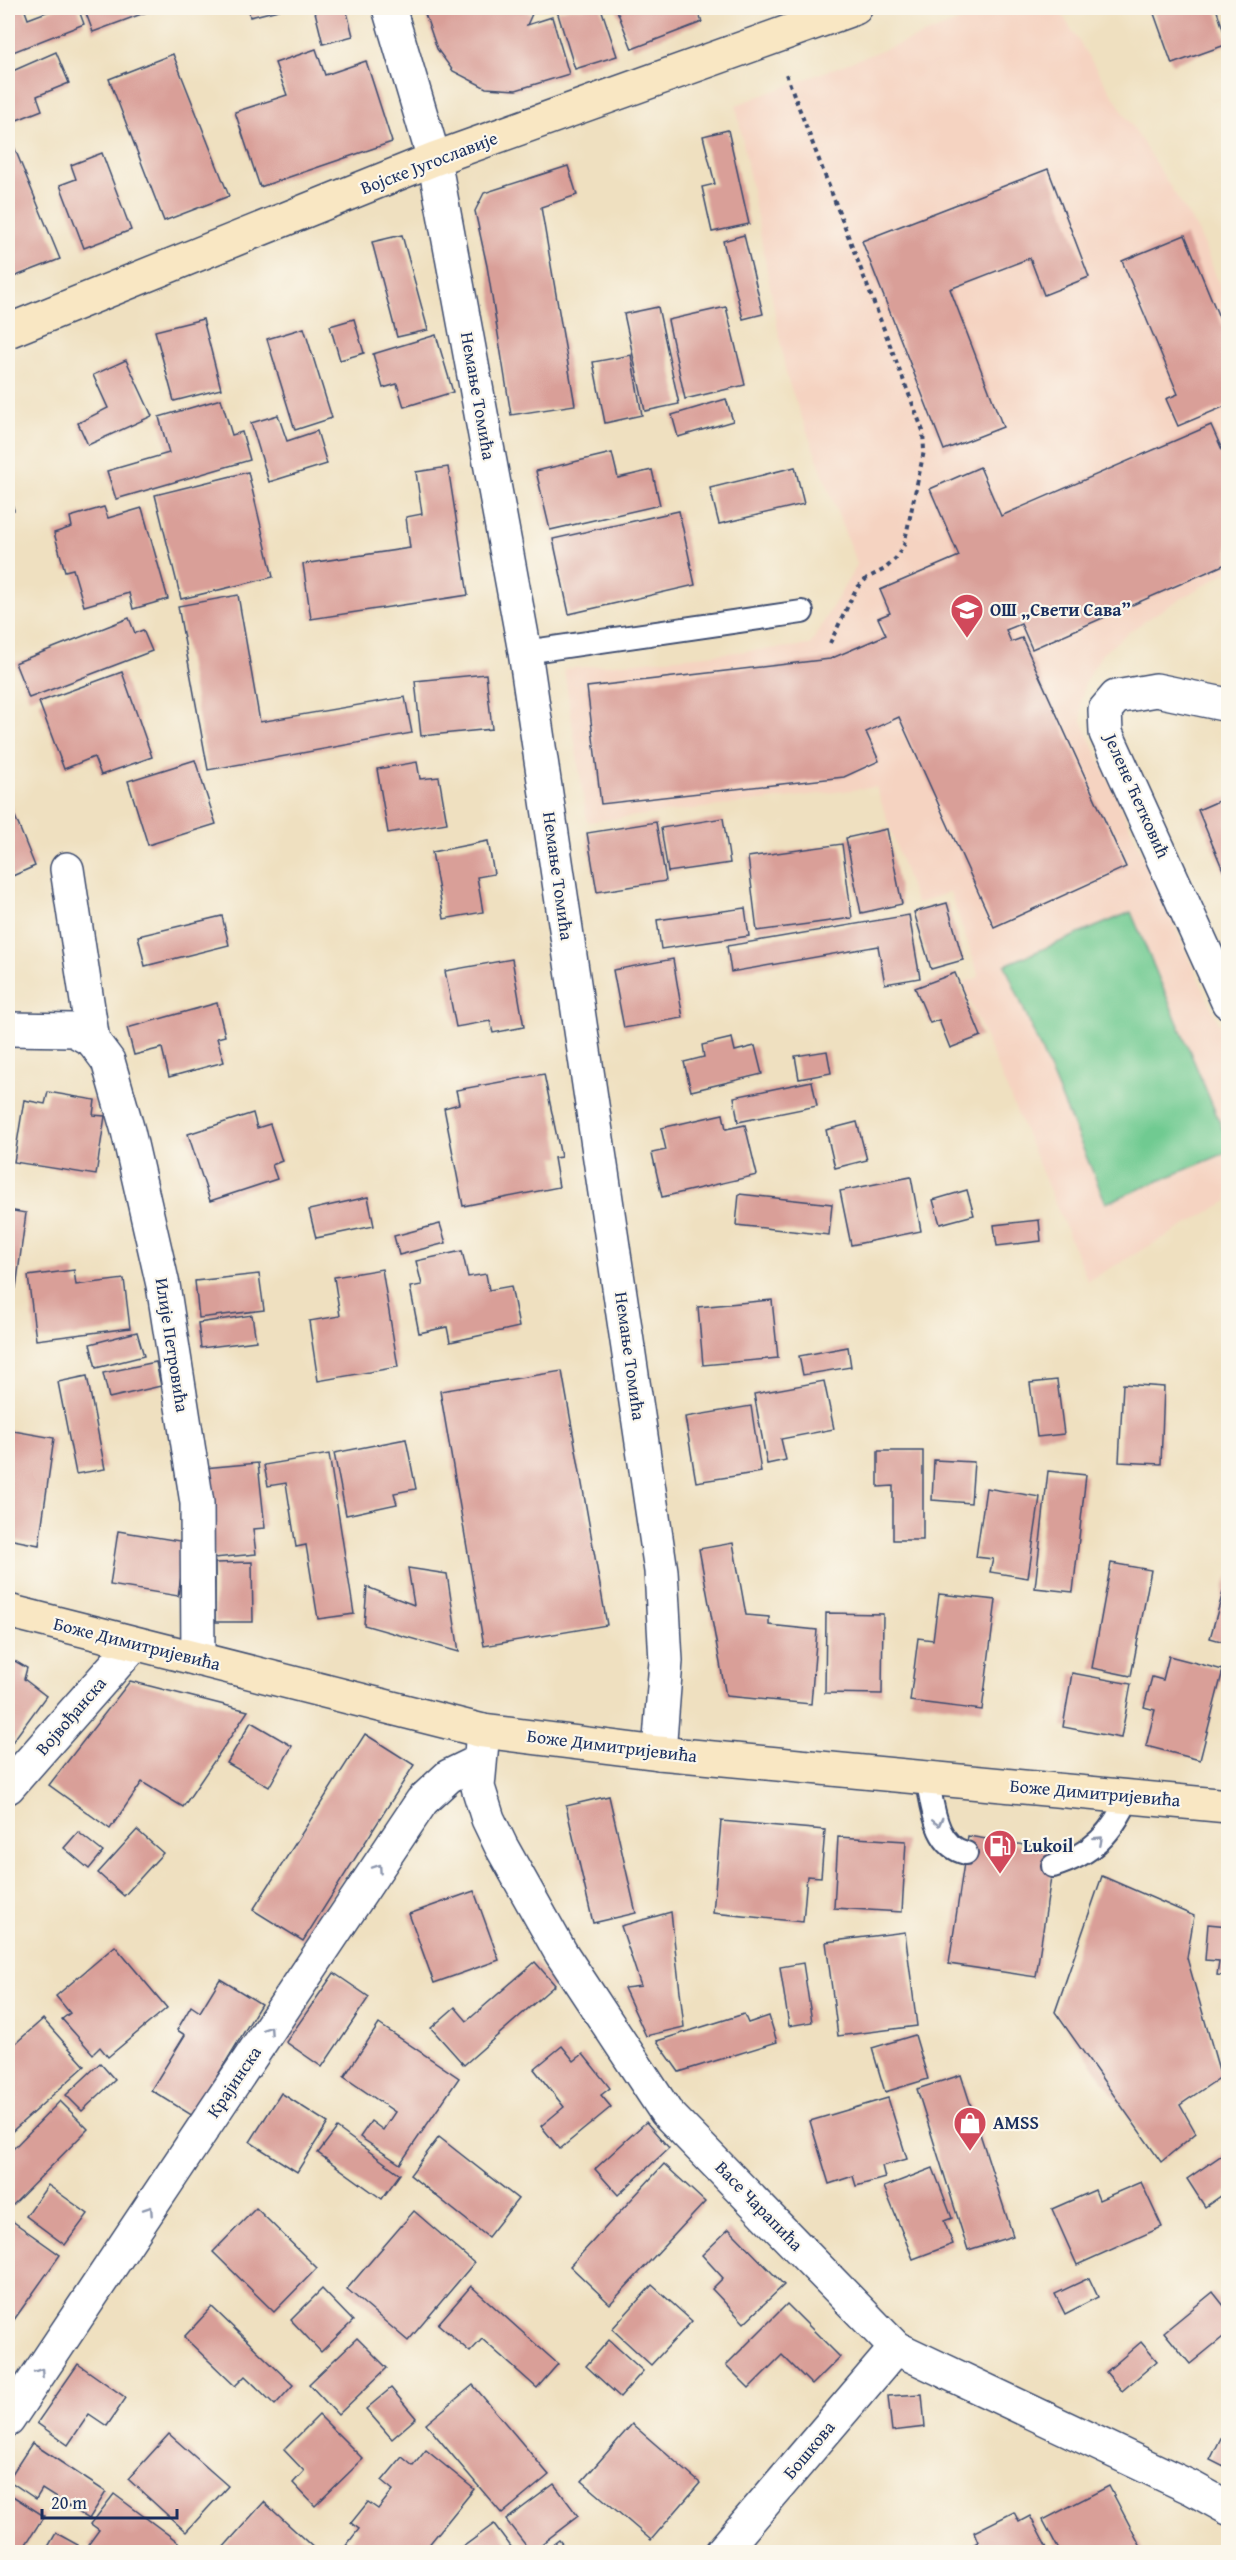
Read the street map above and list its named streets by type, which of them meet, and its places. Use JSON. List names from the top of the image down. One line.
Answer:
{"streets":{"main road":["Војске Југославије","Боже Димитријевића"],"street":["Немање Томића","Јелене Ћетковић","Илије Петровића","Војвођанска","Крајинска","Васе Чарапића","Бошкова"]},"crossings":[["Војске Југославије","Немање Томића"],["Немање Томића","Боже Димитријевића"],["Илије Петровића","Боже Димитријевића"],["Боже Димитријевића","Војвођанска"],["Боже Димитријевића","Крајинска"],["Боже Димитријевића","Васе Чарапића"],["Крајинска","Васе Чарапића"],["Васе Чарапића","Бошкова"]],"one_way":["Крајинска"],"places":{"school or university":["ОШ „Свети Сава”"],"fuel station":["Lukoil"],"shop":["AMSS"]},"scale_bar":"20 m"}
